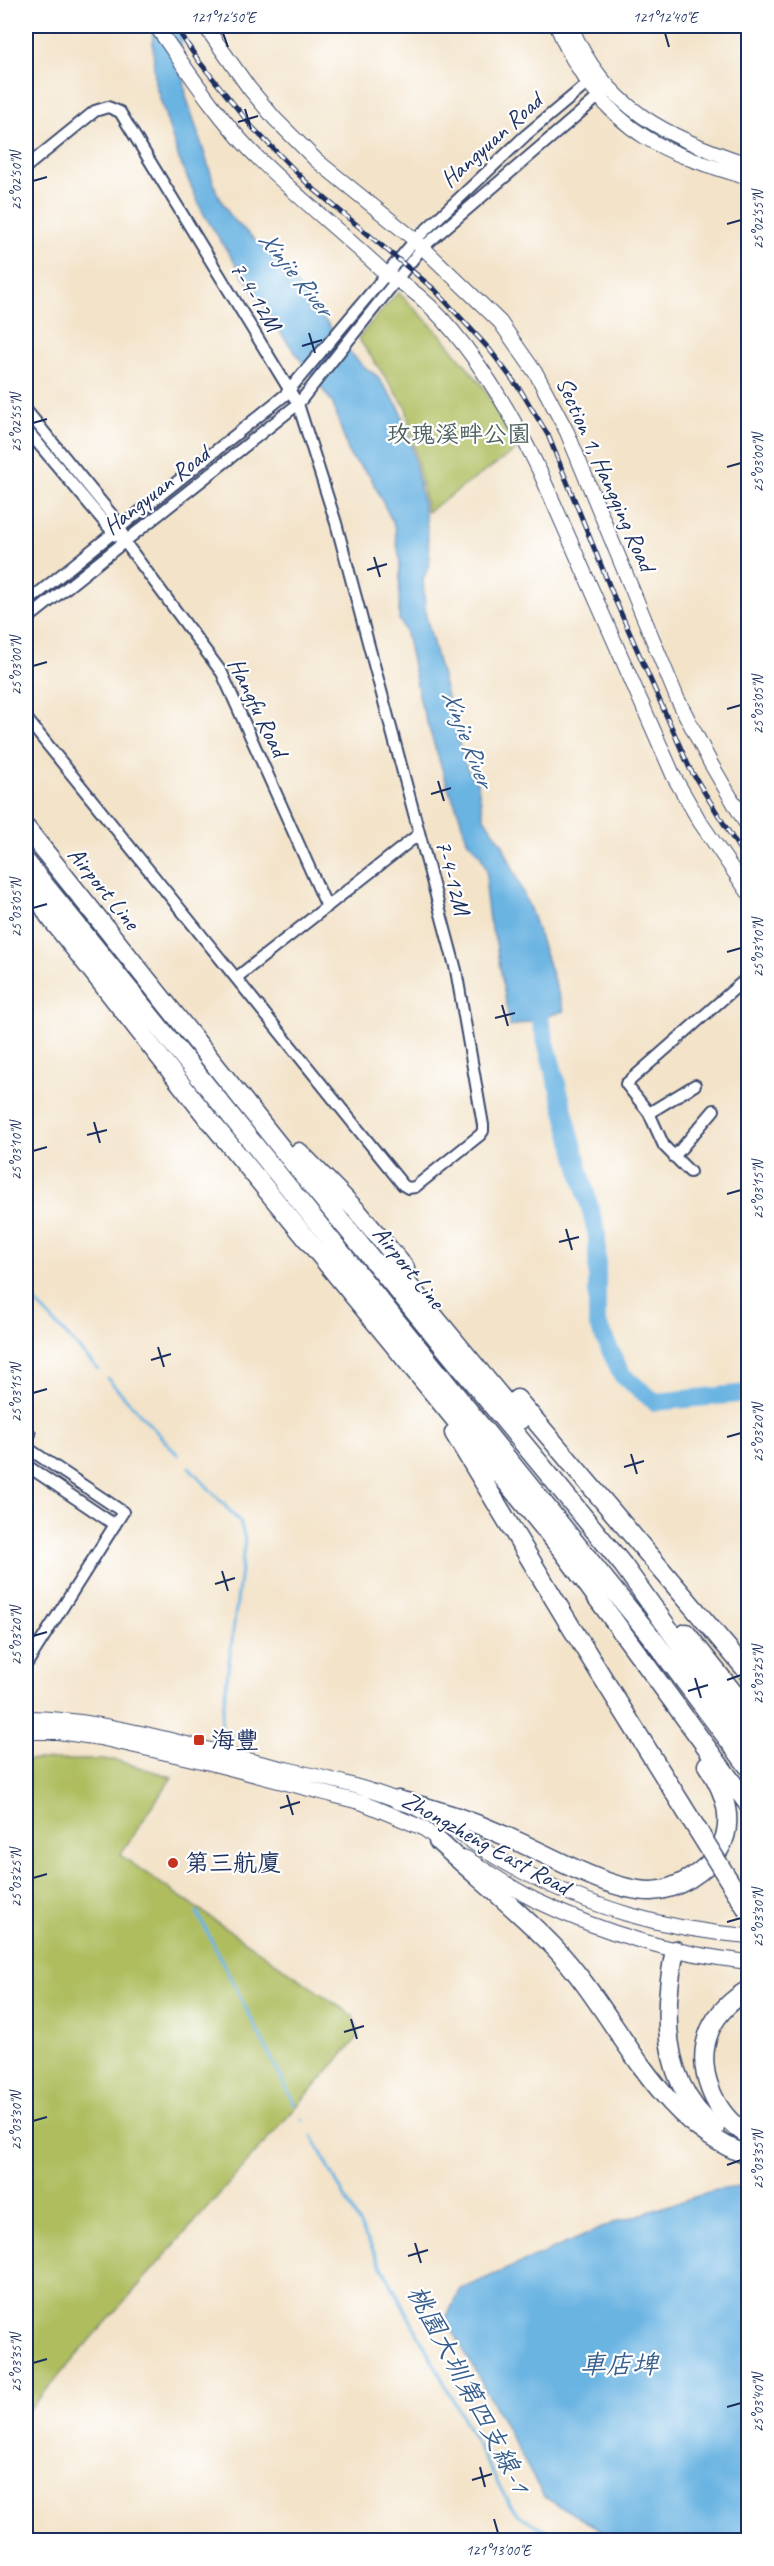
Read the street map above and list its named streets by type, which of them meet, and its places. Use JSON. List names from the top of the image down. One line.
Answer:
{"streets":{"highway":["Airport Line"],"main road":["Section 1, Hangqing Road","Zhongzheng East Road"],"street":["Hangyuan Road","7-4-12M","Hangfu Road"]},"crossings":[["Hangyuan Road","7-4-12M"],["Hangyuan Road","Section 1, Hangqing Road"],["Hangyuan Road","Hangfu Road"]],"water":["Xinjie River","車店埤","桃園大圳第四支線-1"],"parks":["玫瑰溪畔公園"],"places":{"transit":["海豐"],"other":["第三航廈"]},"coordinates":["121°12'50\"E","121°12'40\"E","25°02'50\"N","25°02'55\"N","25°03'00\"N","25°03'05\"N","25°03'10\"N","25°03'15\"N","25°03'20\"N","25°03'25\"N","25°03'30\"N","25°03'35\"N","25°03'40\"N","121°13'00\"E"]}
